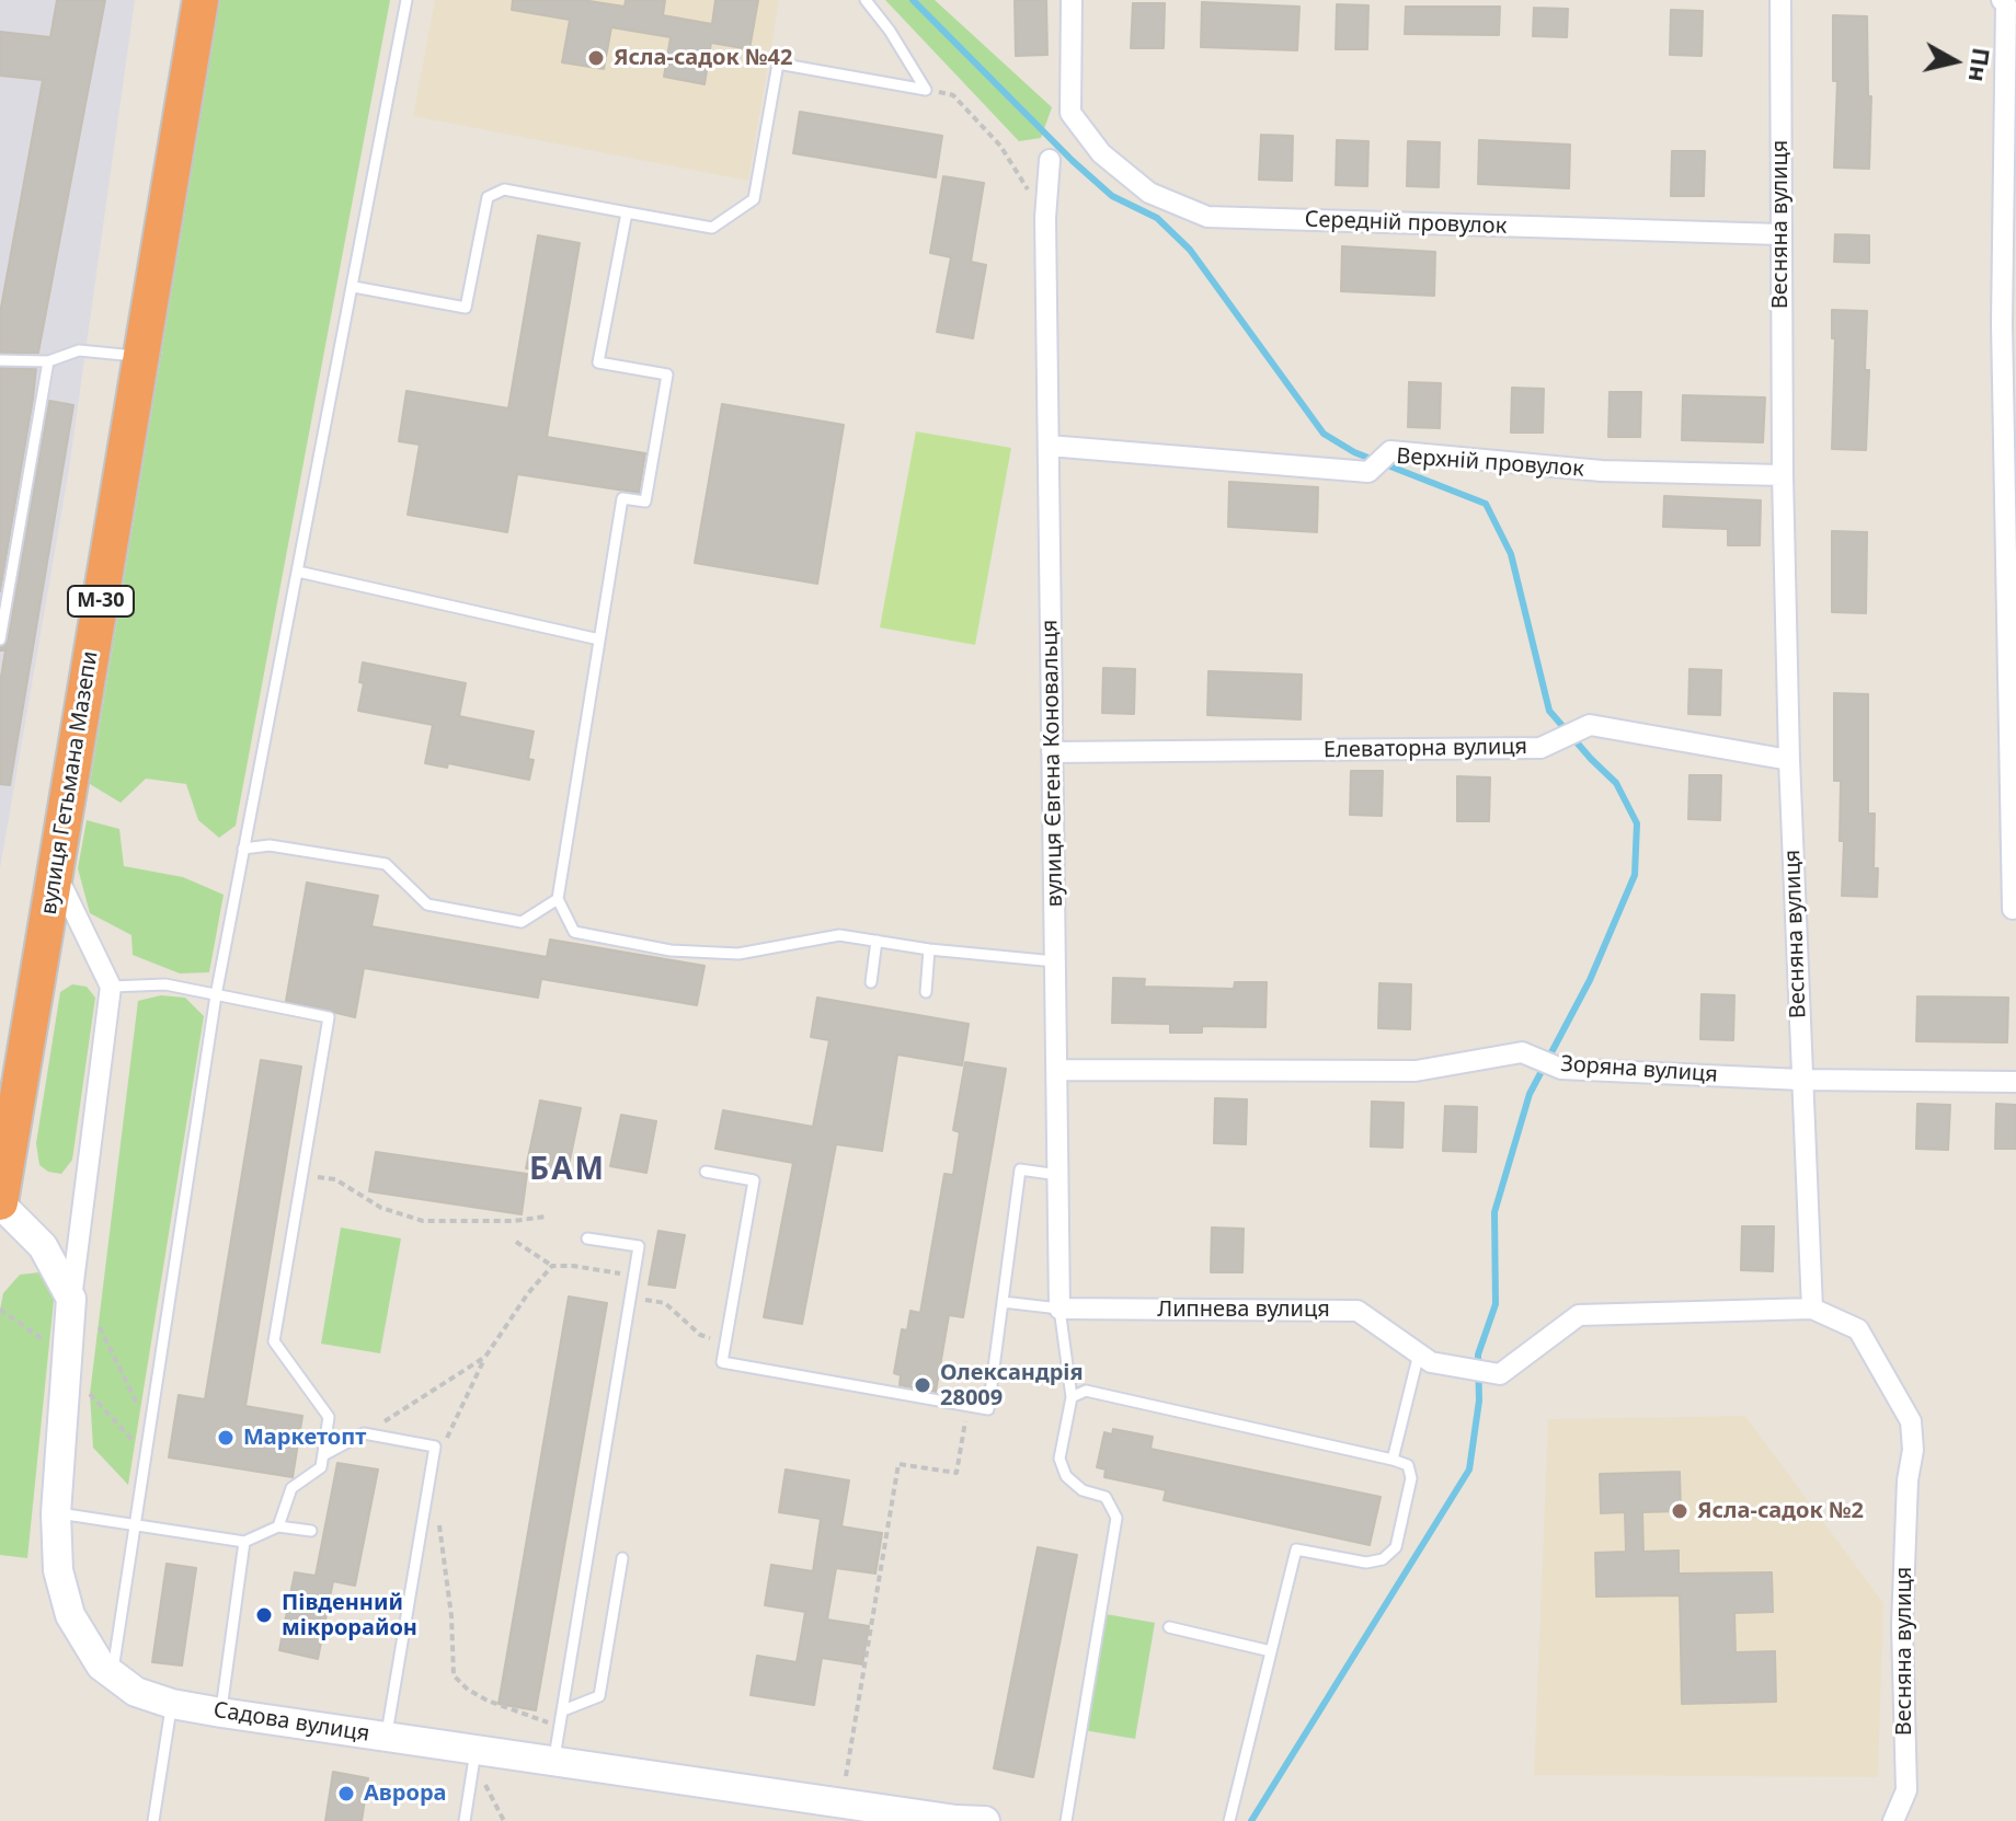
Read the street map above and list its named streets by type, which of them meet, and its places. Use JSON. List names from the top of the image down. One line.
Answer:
{"streets":{"highway":["М-30","вулиця Гетьмана Мазепи"],"street":["Середній провулок","Весняна вулиця","Верхній провулок","Елеваторна вулиця","вулиця Євгена Коновальця","Зоряна вулиця","Липнева вулиця","Садова вулиця"]},"crossings":[["Середній провулок","Весняна вулиця"],["Весняна вулиця","Верхній провулок"],["Весняна вулиця","Елеваторна вулиця"],["Весняна вулиця","Зоряна вулиця"],["Весняна вулиця","Липнева вулиця"],["Верхній провулок","вулиця Євгена Коновальця"],["Елеваторна вулиця","вулиця Євгена Коновальця"],["вулиця Євгена Коновальця","Зоряна вулиця"],["вулиця Євгена Коновальця","Липнева вулиця"]],"districts":["БАМ"],"places":["Ясла-садок №42","Олександрія 28009","Маркетопт","Ясла-садок №2","Південний мікрорайон","Аврора"],"north":"right"}
